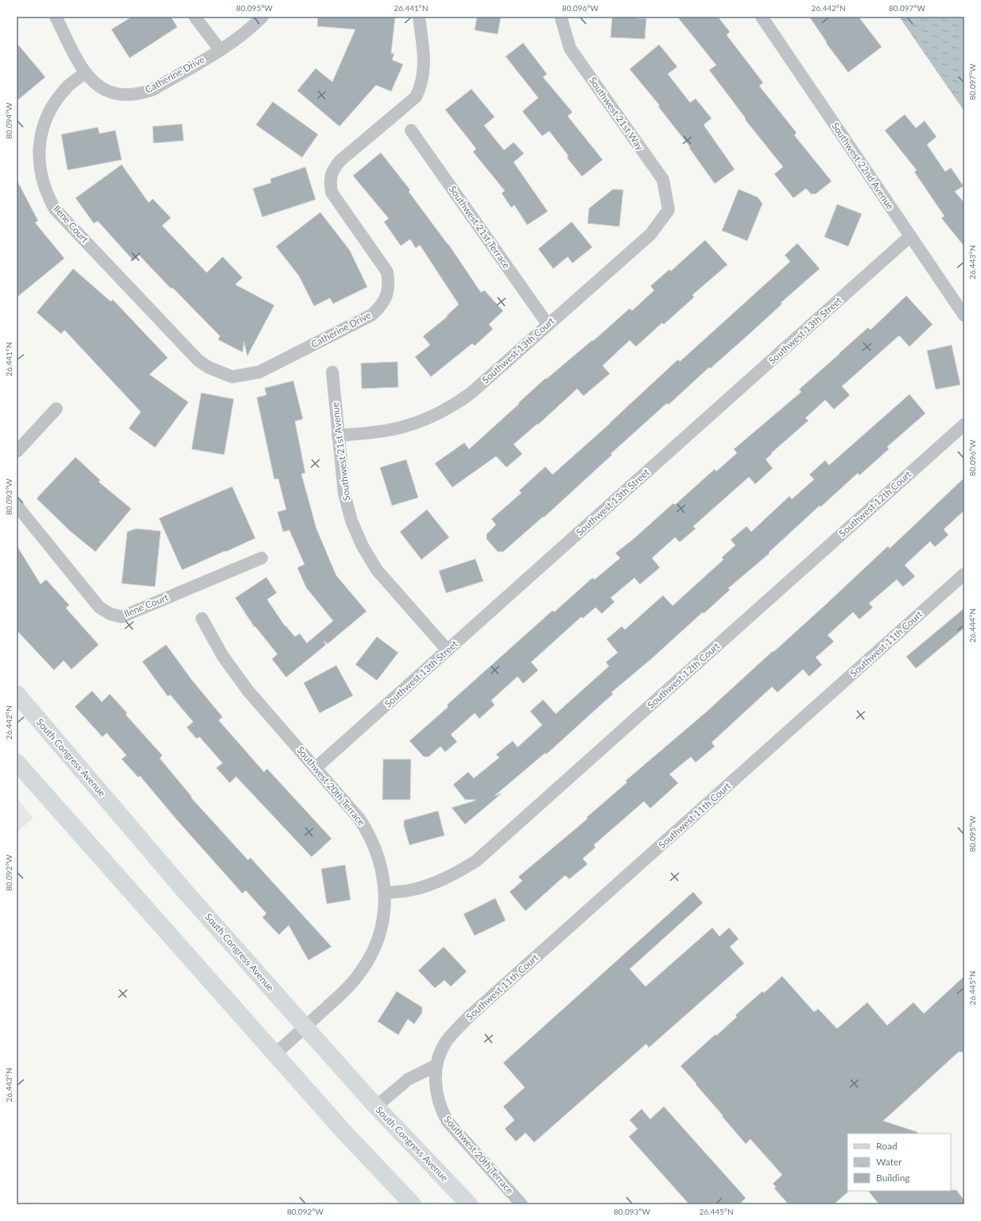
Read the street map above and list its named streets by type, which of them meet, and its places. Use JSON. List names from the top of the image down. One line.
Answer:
{"streets":{"main road":["South Congress Avenue"],"street":["Catherine Drive","Southwest 21st Way","Southwest 22nd Avenue","Ilene Court","Southwest 21st Terrace","Southwest 13th Street","Southwest 13th Court","Southwest 21st Avenue","Southwest 12th Court","Southwest 11th Court","Southwest 20th Terrace"]},"crossings":[["Catherine Drive","Ilene Court"],["Southwest 21st Way","Southwest 13th Court"],["Southwest 22nd Avenue","Southwest 13th Street"],["Southwest 21st Terrace","Southwest 13th Court"],["Southwest 13th Street","Southwest 21st Avenue"],["Southwest 13th Street","Southwest 20th Terrace"],["Southwest 13th Court","Southwest 21st Avenue"],["Southwest 12th Court","Southwest 20th Terrace"],["Southwest 11th Court","Southwest 20th Terrace"],["South Congress Avenue","Southwest 20th Terrace"]],"legend":["Road","Water","Building"],"coordinates":["80.095°W","26.441°N","80.096°W","26.442°N","80.097°W","80.094°W","26.443°N","80.093°W","26.444°N","80.092°W","26.445°N"]}
